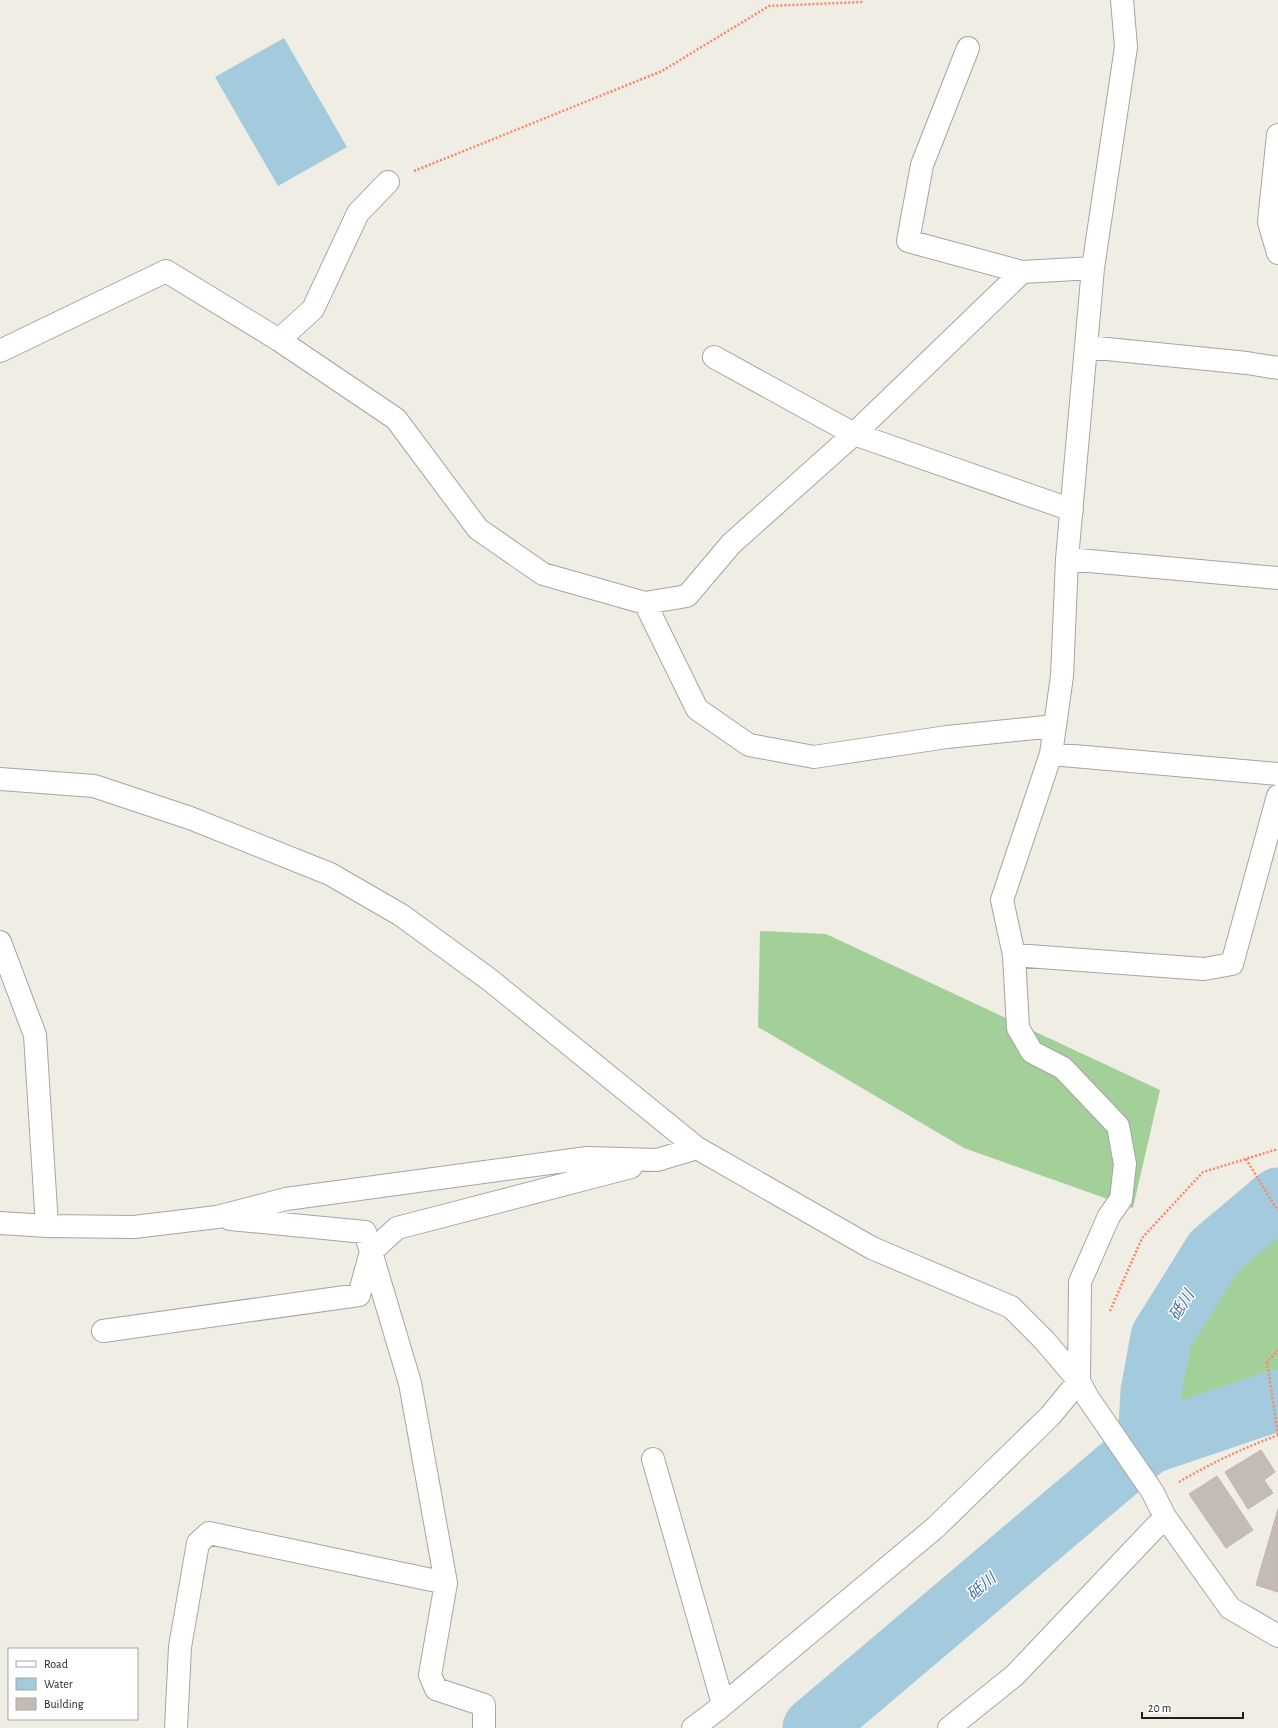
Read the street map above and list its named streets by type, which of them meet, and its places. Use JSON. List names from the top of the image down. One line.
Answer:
{"water":["砥川"],"legend":["Road","Water","Building"],"scale_bar":"20 m"}
